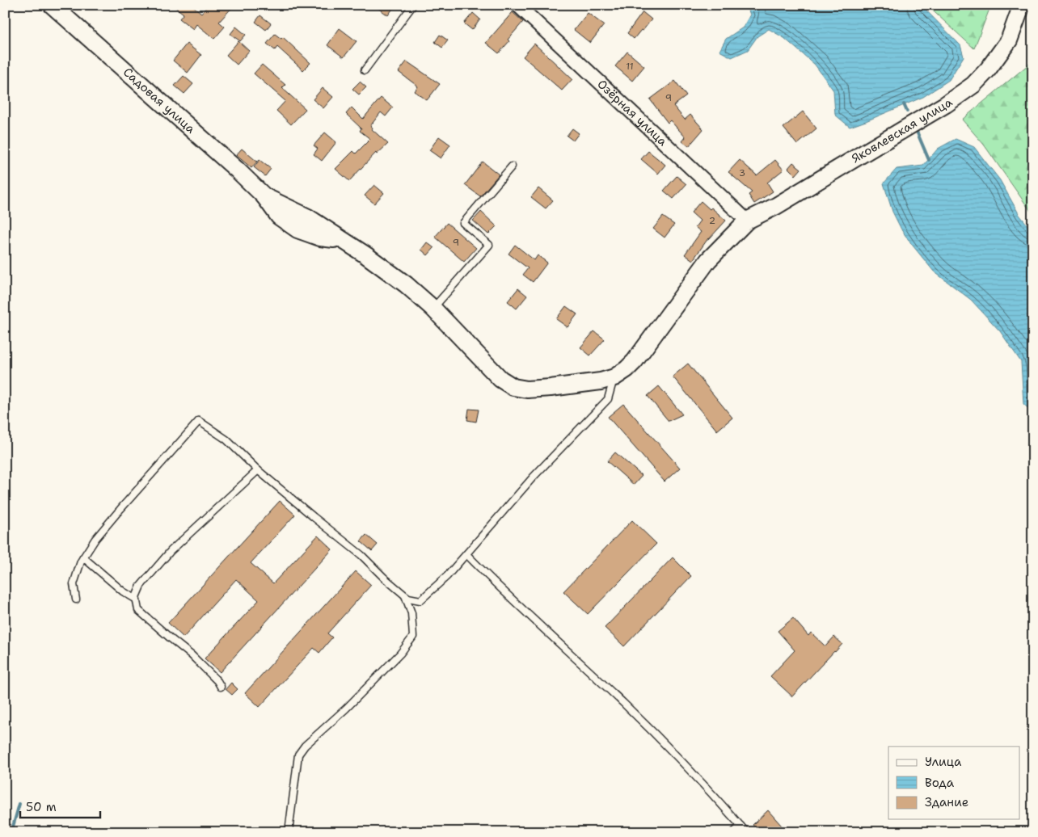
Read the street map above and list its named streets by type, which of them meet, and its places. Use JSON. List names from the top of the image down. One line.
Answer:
{"streets":{"street":["Садовая улица","Озёрная улица","Яковлевская улица"]},"crossings":[["Садовая улица","Яковлевская улица"],["Озёрная улица","Яковлевская улица"]],"house_numbers":["11","9","3","2","9"],"legend":["Улица","Вода","Здание"],"scale_bar":"50 m"}
